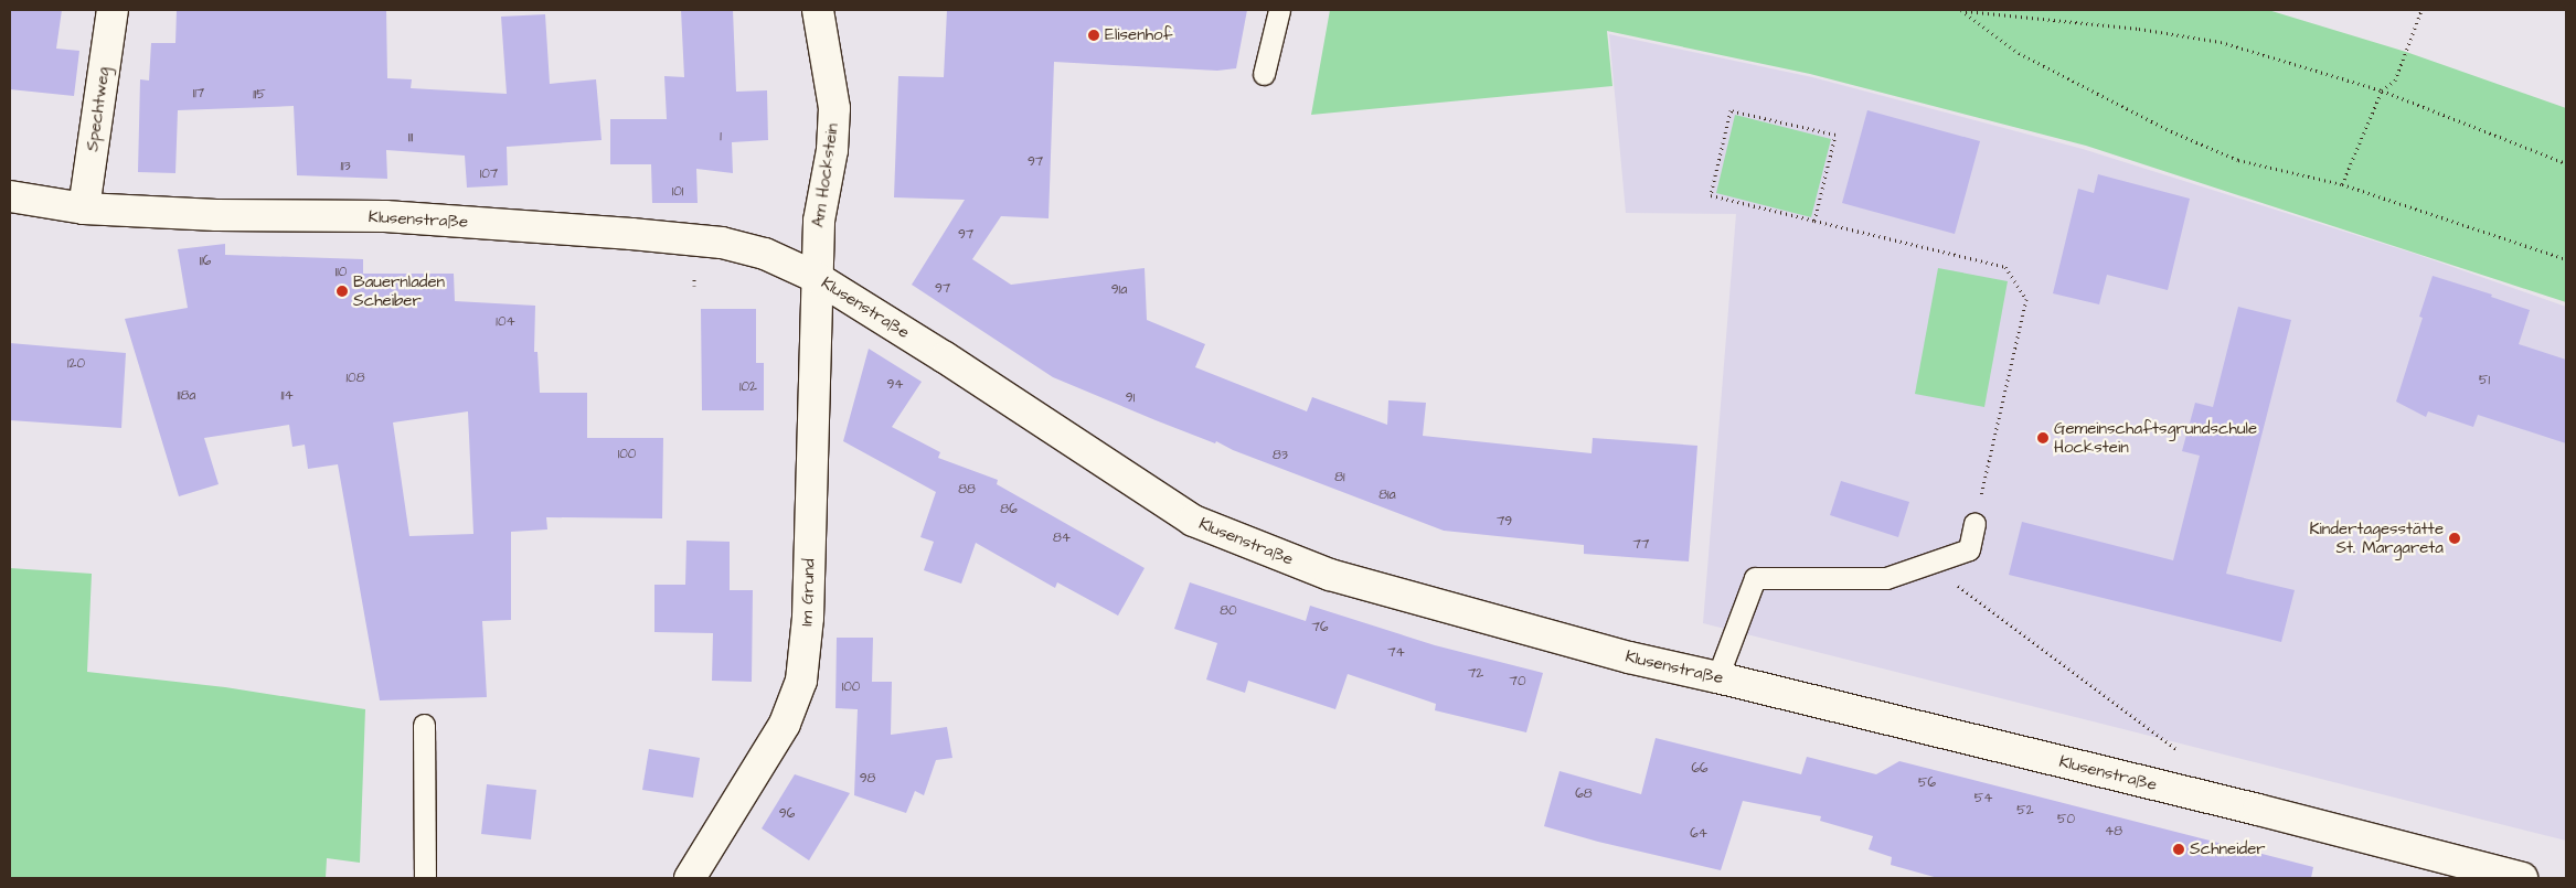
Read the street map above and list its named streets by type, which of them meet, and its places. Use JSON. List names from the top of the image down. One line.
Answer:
{"streets":{"street":["Spechtweg","Am Hockstein","Klusenstraße","Im Grund"]},"crossings":[["Spechtweg","Klusenstraße"],["Am Hockstein","Klusenstraße"],["Am Hockstein","Im Grund"],["Klusenstraße","Im Grund"]],"places":["Elisenhof","Bauernladen Scheiber","Gemeinschaftsgrundschule Hockstein","Kindertagesstätte St. Margareta","Schneider"],"house_numbers":["117","115","1","111","97","113","107","101","97","116","110","97","91a","104","120","108","51","94","102","118a","114","91","100","83","81","88","81a","86","79","84","77","80","76","74","72","70","100","66","98","56","68","54","52","96","50","48","64"]}
